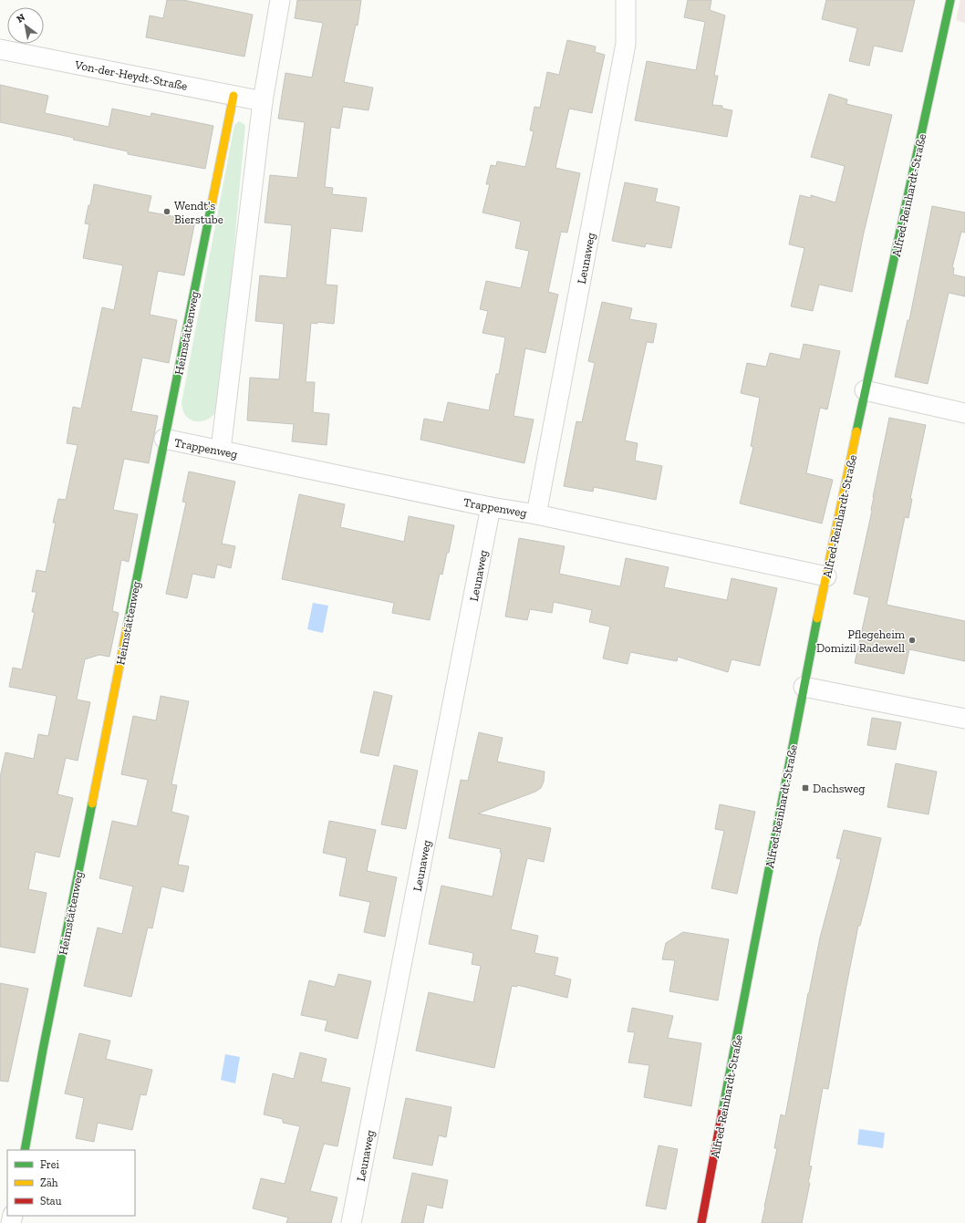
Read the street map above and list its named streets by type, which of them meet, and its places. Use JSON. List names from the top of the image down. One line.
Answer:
{"streets":{"street":["Von-der-Heydt-Straße","Alfred-Reinhardt-Straße","Leunaweg","Heimstättenweg","Trappenweg"]},"crossings":[["Von-der-Heydt-Straße","Heimstättenweg"],["Alfred-Reinhardt-Straße","Trappenweg"],["Leunaweg","Trappenweg"],["Heimstättenweg","Trappenweg"]],"places":{"other":["Wendt's Bierstube","Pflegeheim Domizil Radewell"],"transit":["Dachsweg"]},"legend":["Frei","Zäh","Stau"],"north":"top left"}
